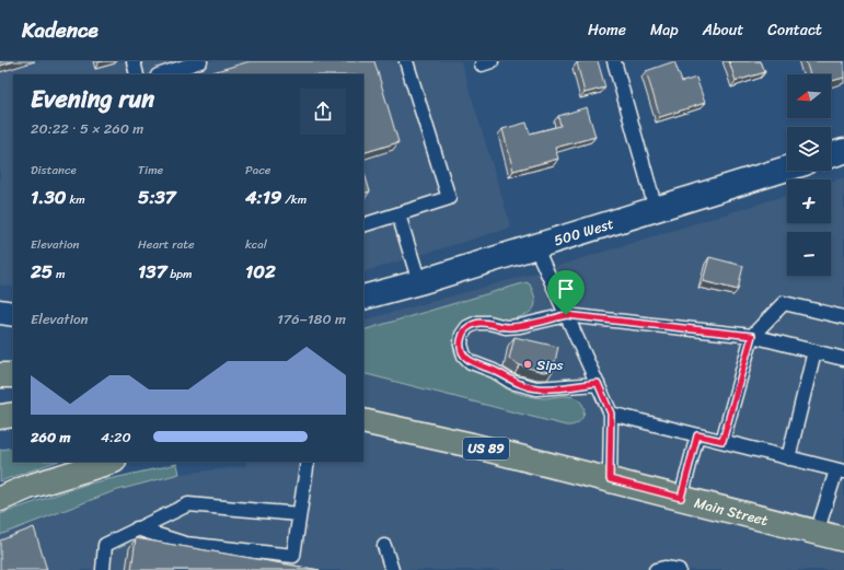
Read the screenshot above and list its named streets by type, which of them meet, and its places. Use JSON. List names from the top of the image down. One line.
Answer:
{"streets":{"main road":["US 89","Main Street"],"street":["500 West"]},"places":["Sips"],"north":"left","page":{"header":"Kadence","nav":["Home","Map","About","Contact"],"map_buttons":["+","−"],"heading":["Evening run","20:22 · 5 × 260 m"],"stats":[["Distance","1.30 km"],["Time","5:37"],["Pace","4:19 /km"],["Elevation","25 m"],["Heart rate","137 bpm"],["kcal","102"]],"chart":["Elevation","176–180 m"],"list":[{"name":"260 m","note":"4:20"}]}}
